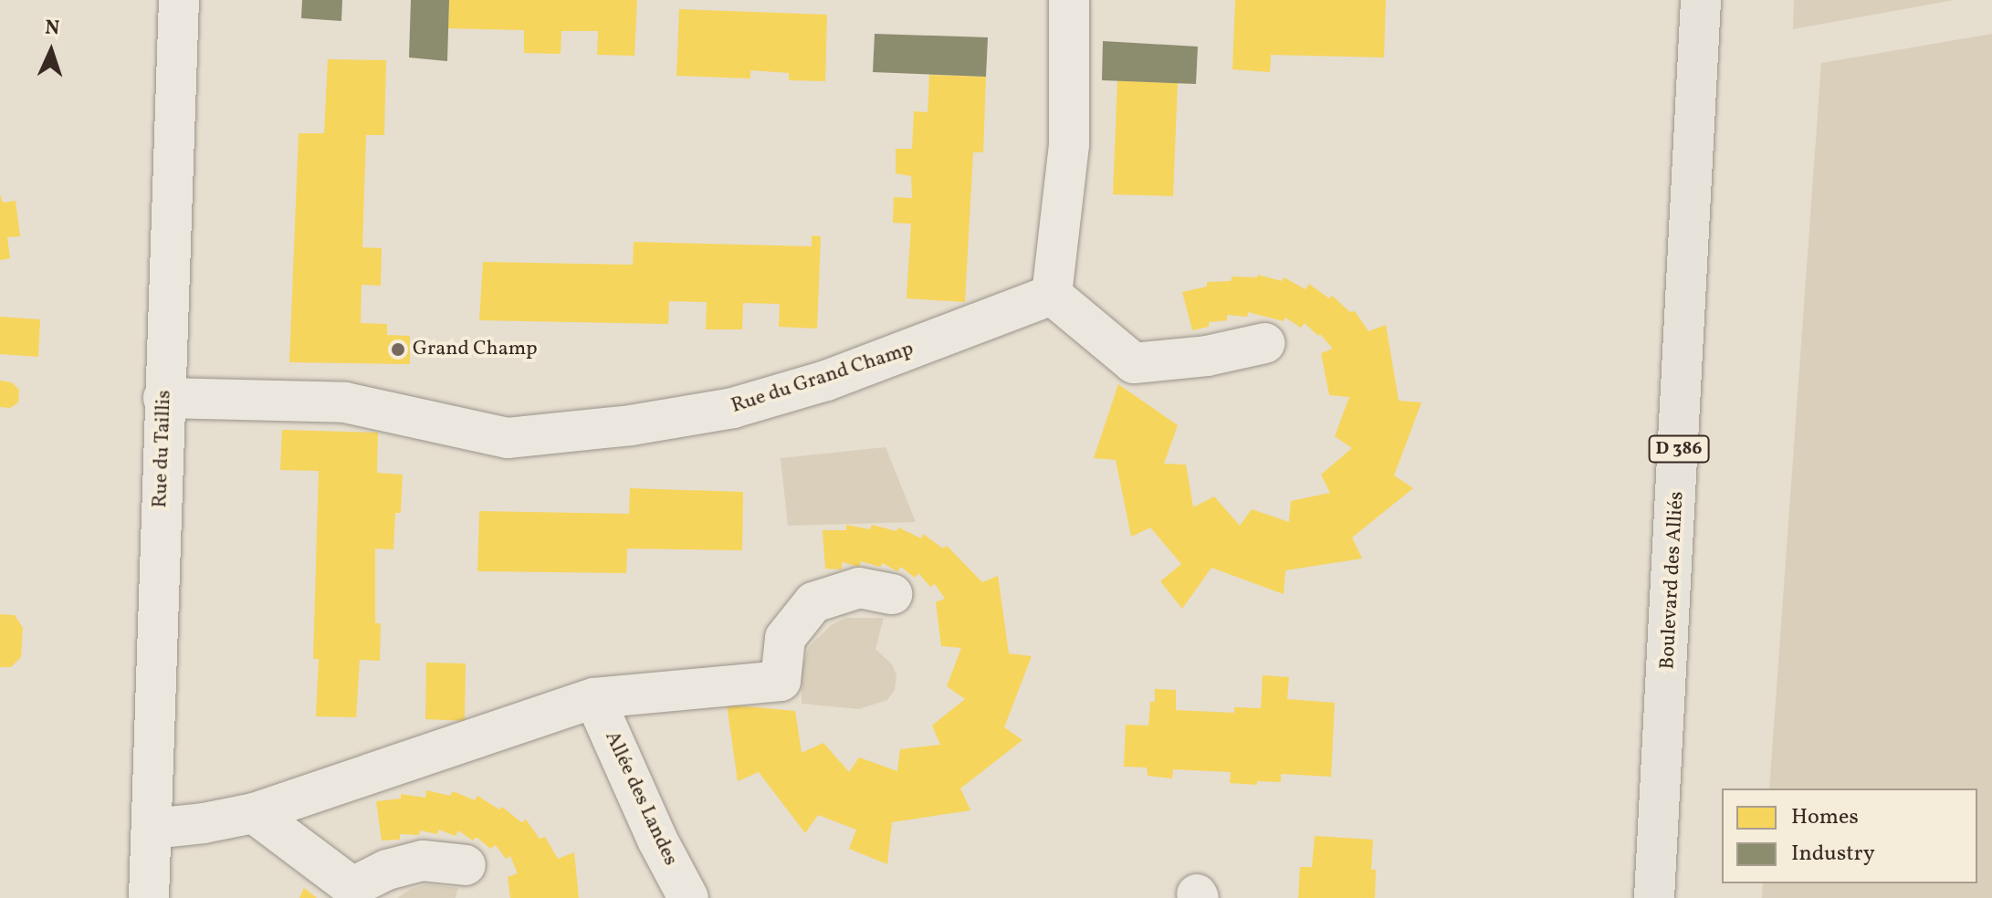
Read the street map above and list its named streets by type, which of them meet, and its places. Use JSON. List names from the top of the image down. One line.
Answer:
{"streets":{"main road":["D 386","Boulevard des Alliés"],"street":["Rue du Grand Champ","Rue du Taillis","Allée des Landes"]},"crossings":[["Rue du Grand Champ","Rue du Taillis"]],"places":["Grand Champ"],"legend":["Homes","Industry"],"north":"top"}
